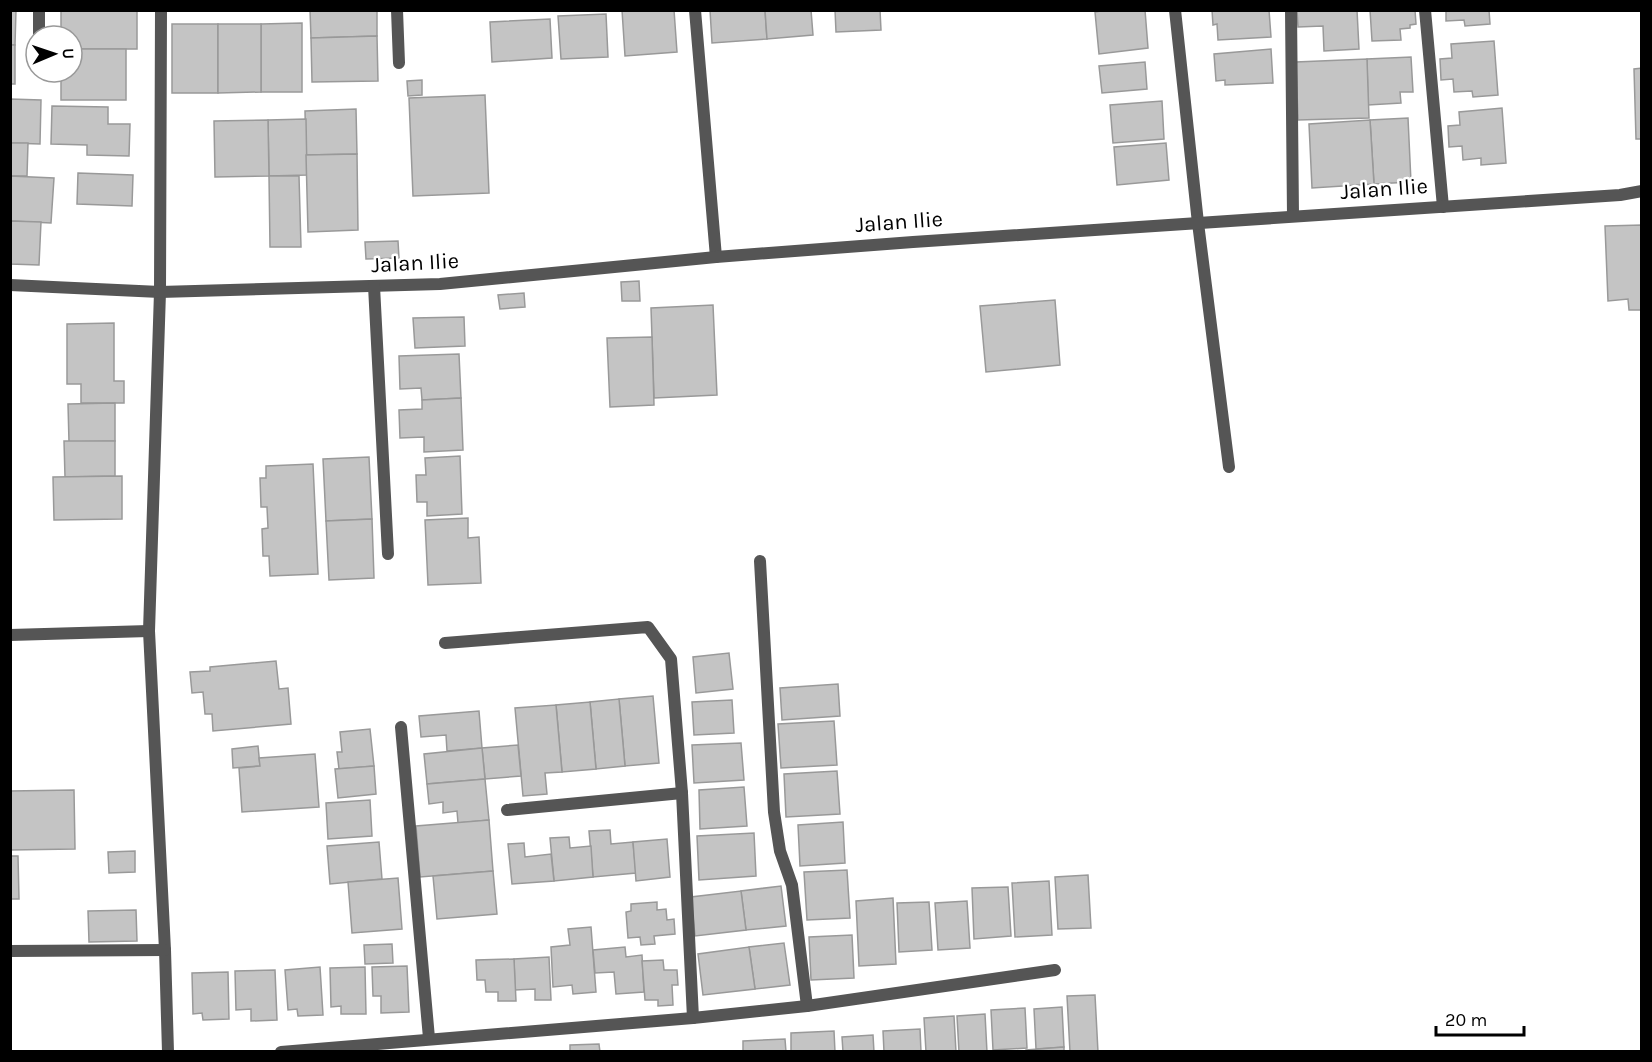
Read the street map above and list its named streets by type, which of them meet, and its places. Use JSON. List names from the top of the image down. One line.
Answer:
{"streets":{"street":["Jalan Ilie"]},"scale_bar":"20 m","north":"right"}
